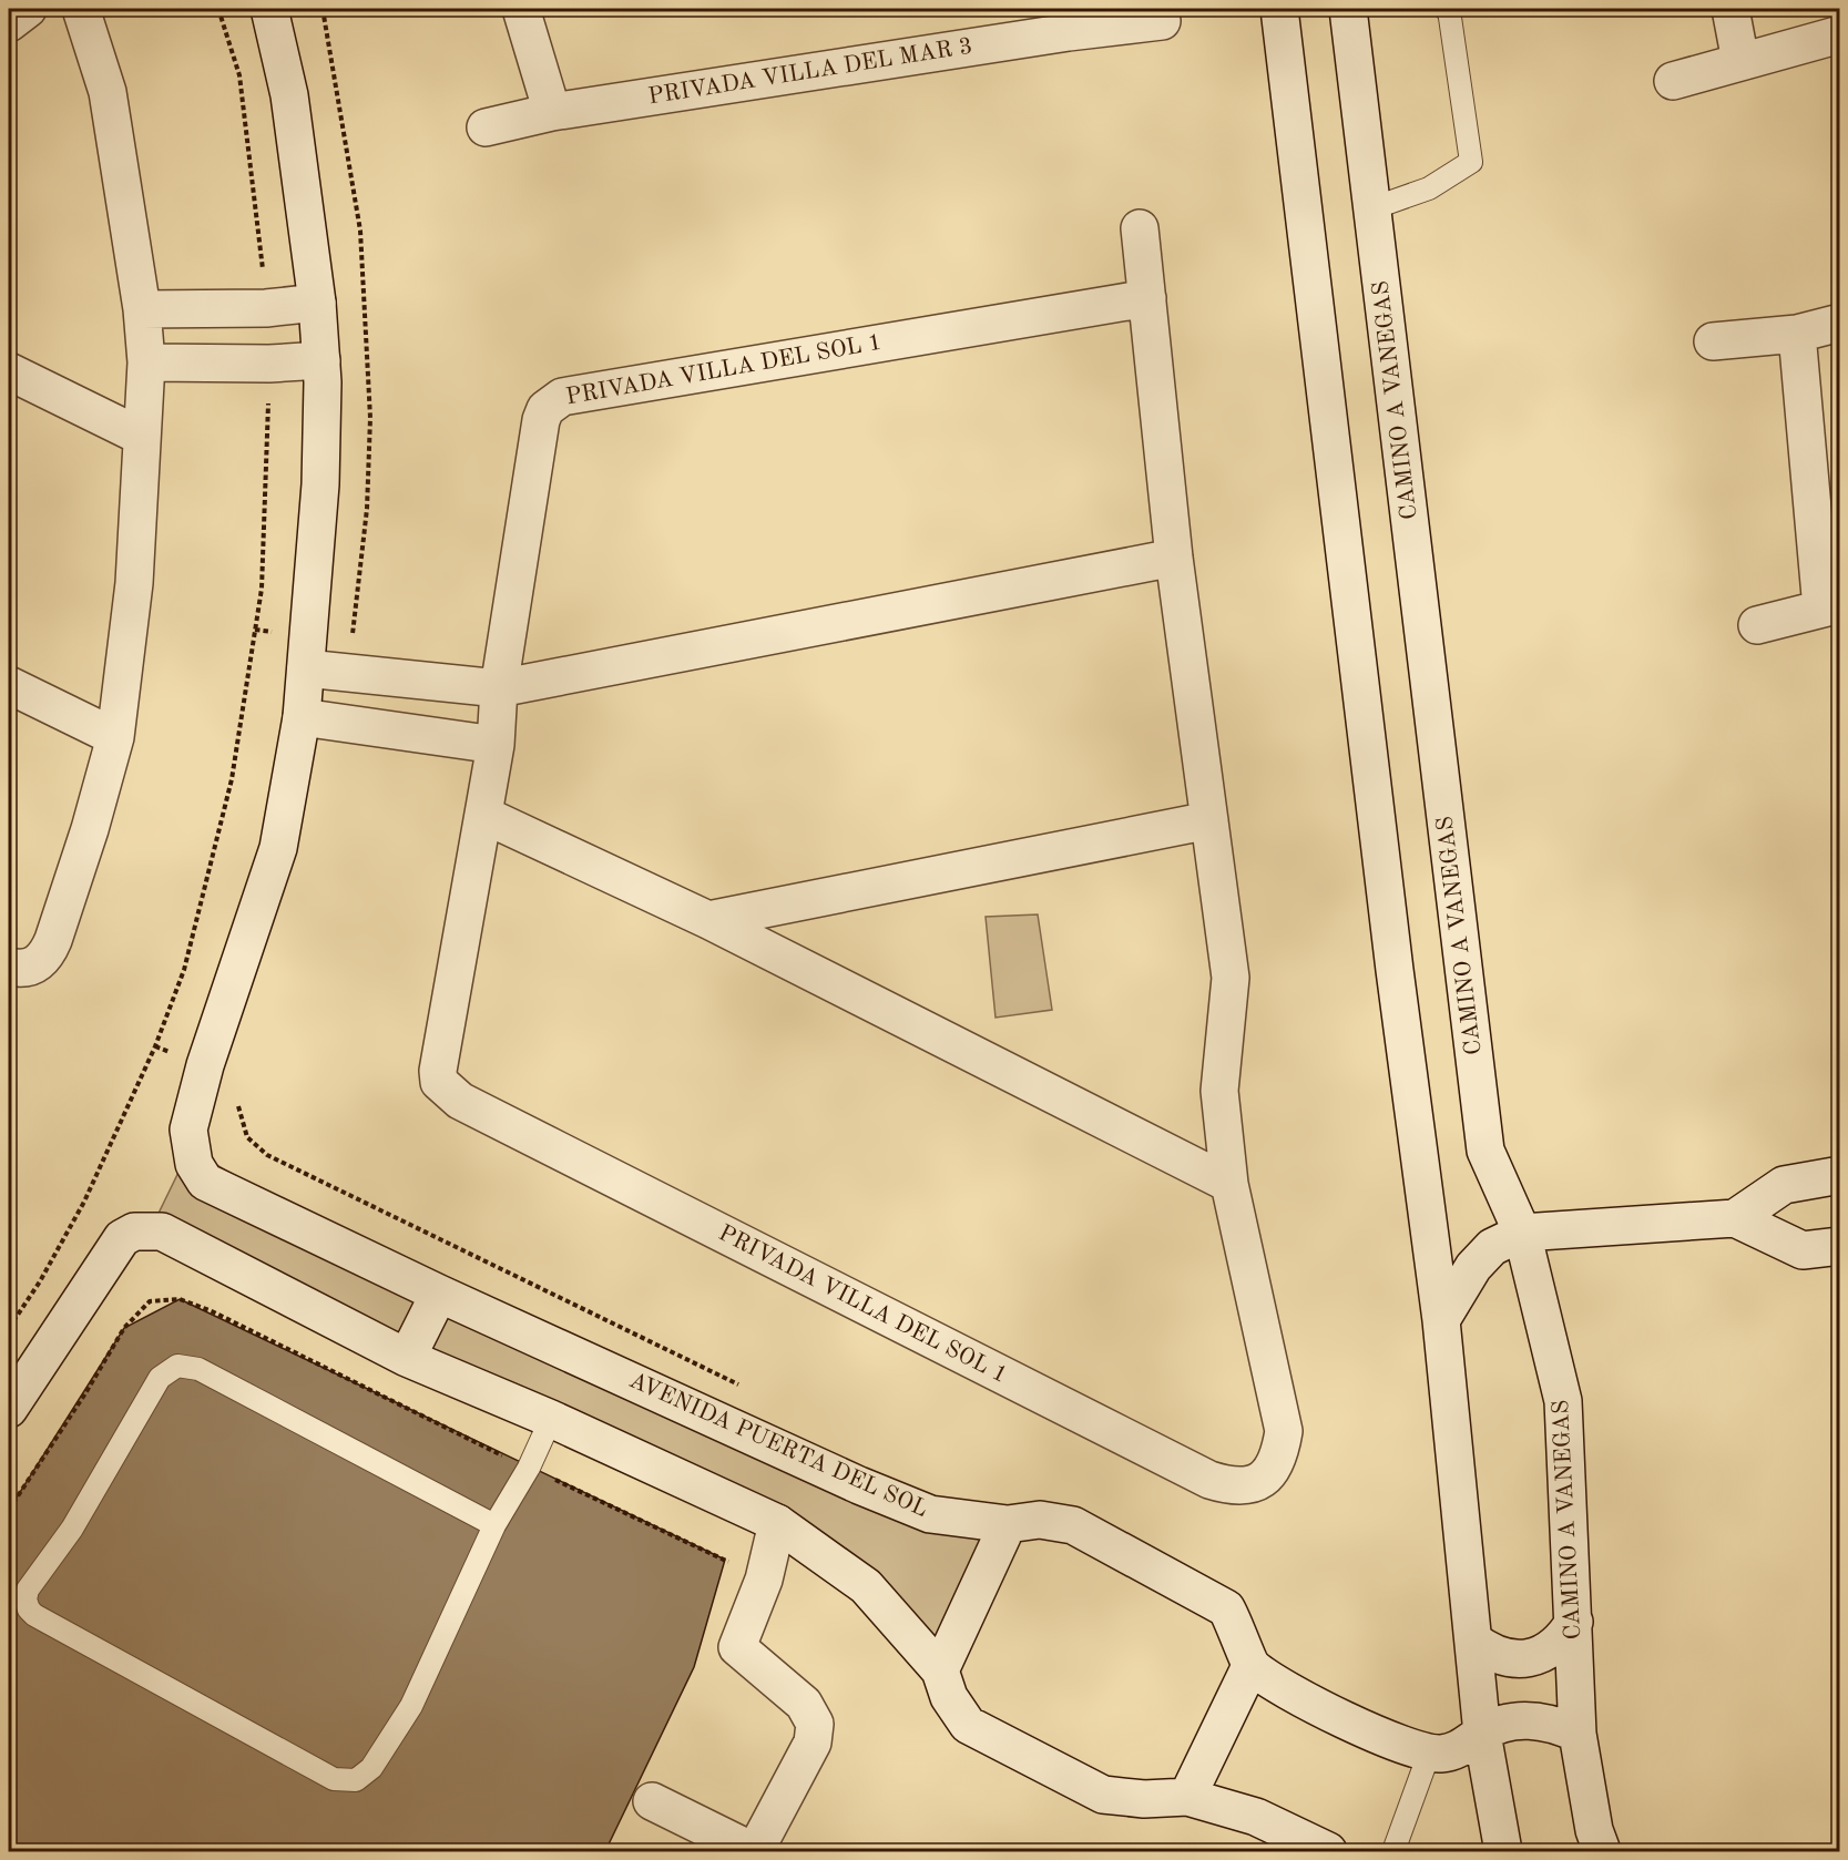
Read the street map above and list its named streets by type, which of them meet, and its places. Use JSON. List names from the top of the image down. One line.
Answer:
{"streets":{"street":["PRIVADA VILLA DEL MAR 3","PRIVADA VILLA DEL SOL 1","CAMINO A VANEGAS","AVENIDA PUERTA DEL SOL"]}}
